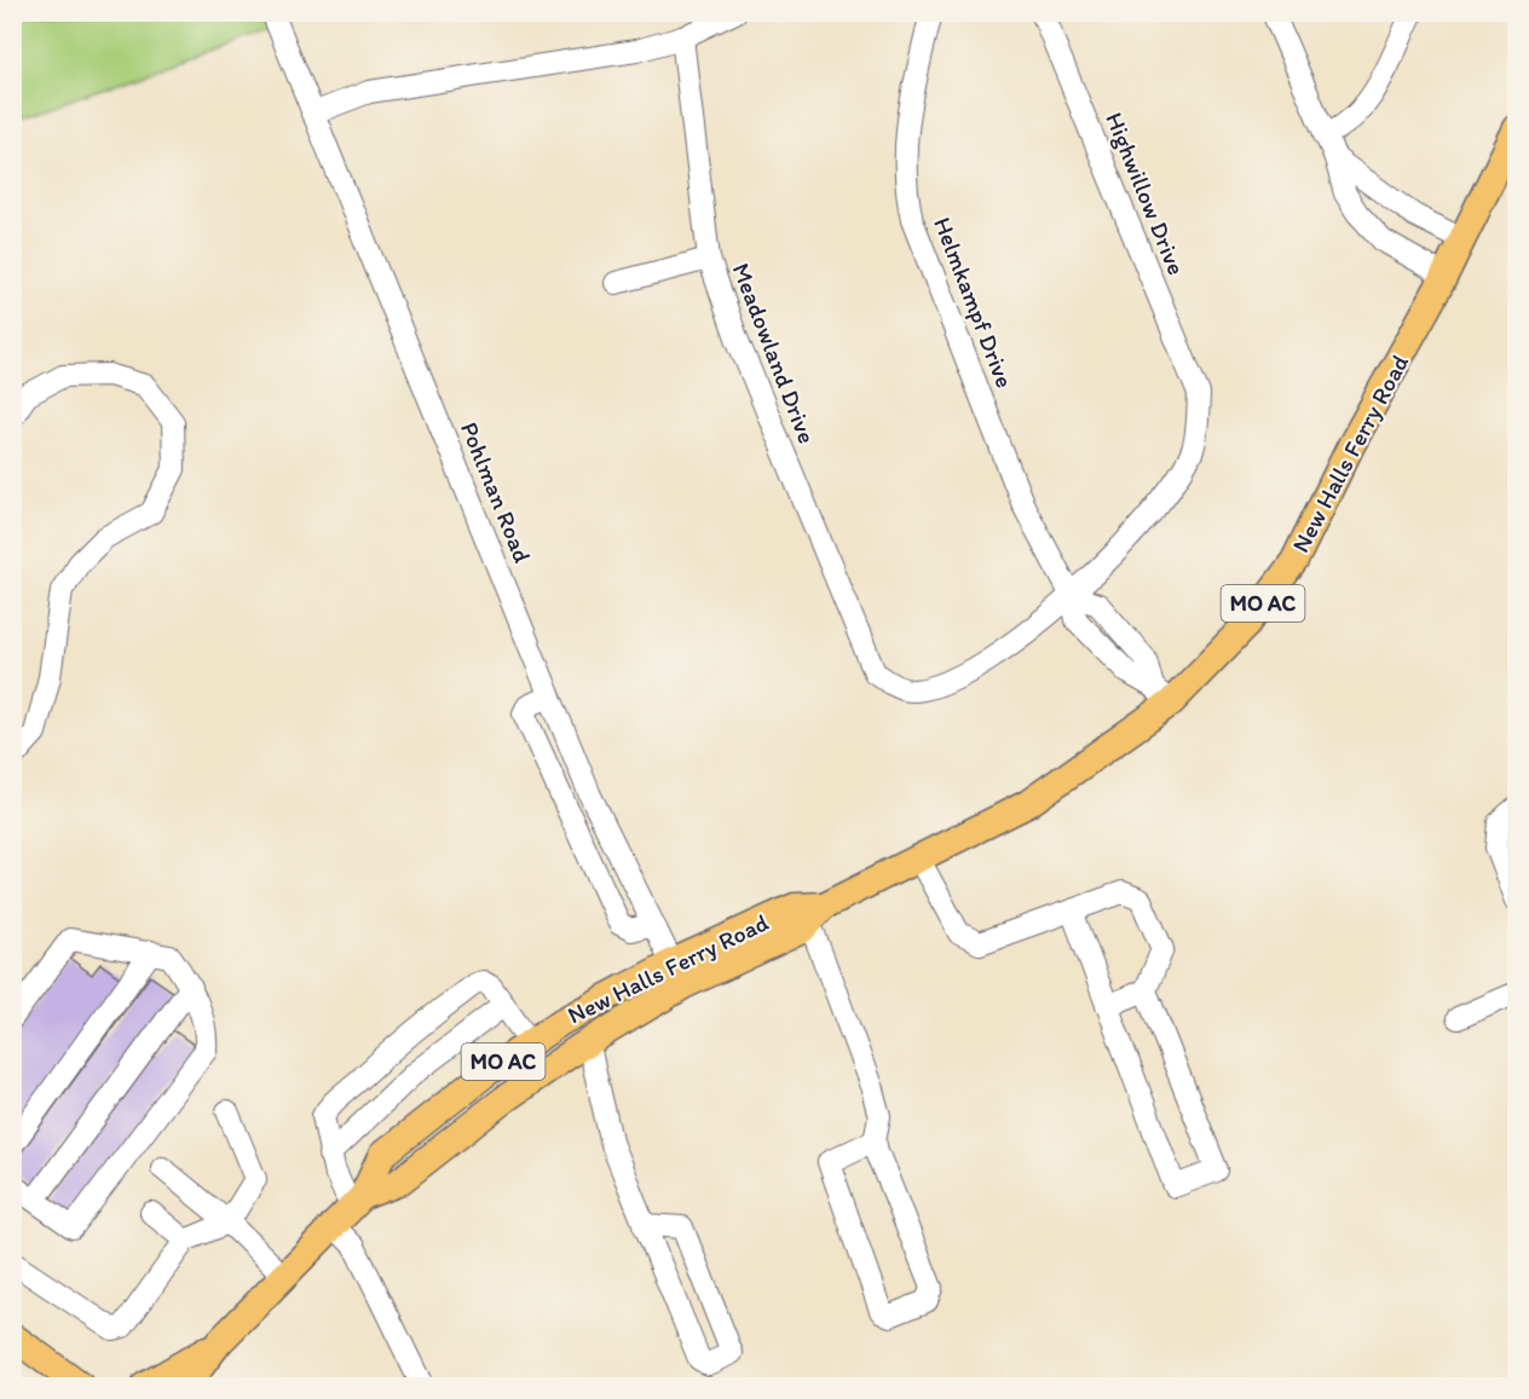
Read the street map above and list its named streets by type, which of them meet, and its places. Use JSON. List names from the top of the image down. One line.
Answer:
{"streets":{"main road":["New Halls Ferry Road","MO AC"],"street":["Highwillow Drive","Helmkampf Drive","Meadowland Drive","Pohlman Road"]},"crossings":[["Highwillow Drive","Helmkampf Drive"],["Highwillow Drive","Meadowland Drive"],["Helmkampf Drive","Meadowland Drive"],["New Halls Ferry Road","Pohlman Road"]]}
